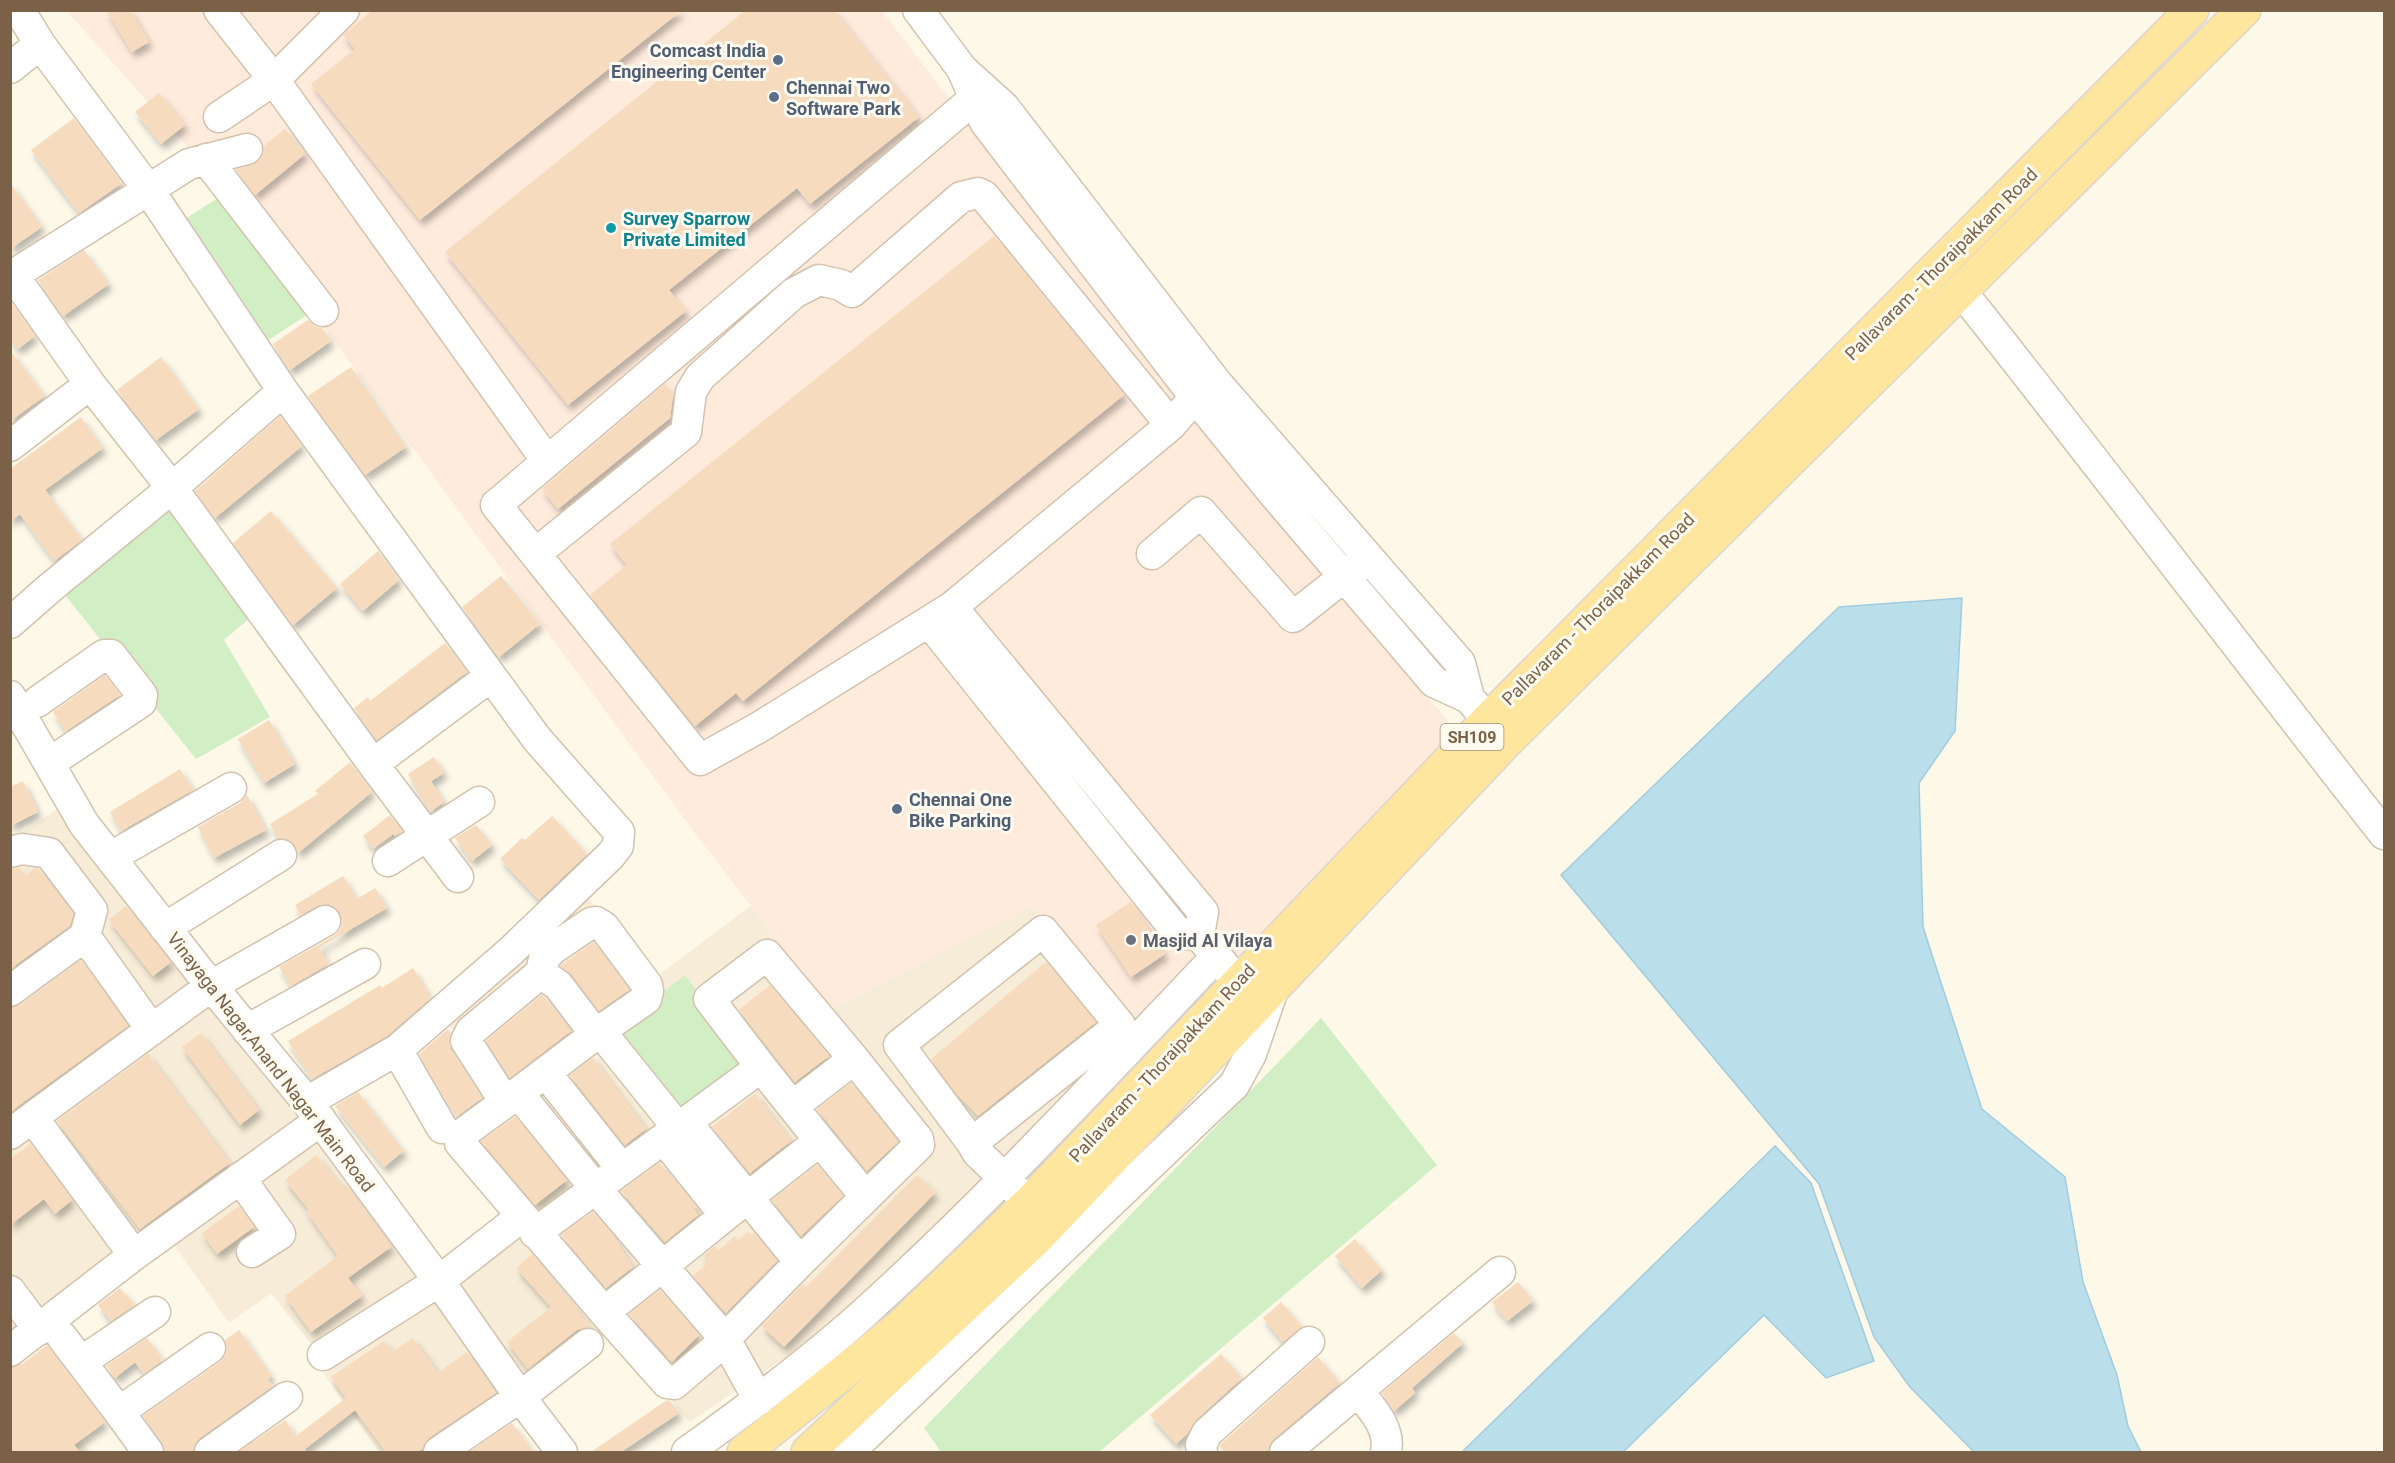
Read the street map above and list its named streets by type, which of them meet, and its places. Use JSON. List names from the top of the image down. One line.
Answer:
{"streets":{"main road":["Pallavaram - Thoraipakkam Road","SH109"],"street":["Vinayaga Nagar,Anand Nagar Main Road"]},"places":["Comcast India Engineering Center","Chennai Two Software Park","Survey Sparrow Private Limited","Chennai One Bike Parking","Masjid Al Vilaya"]}
